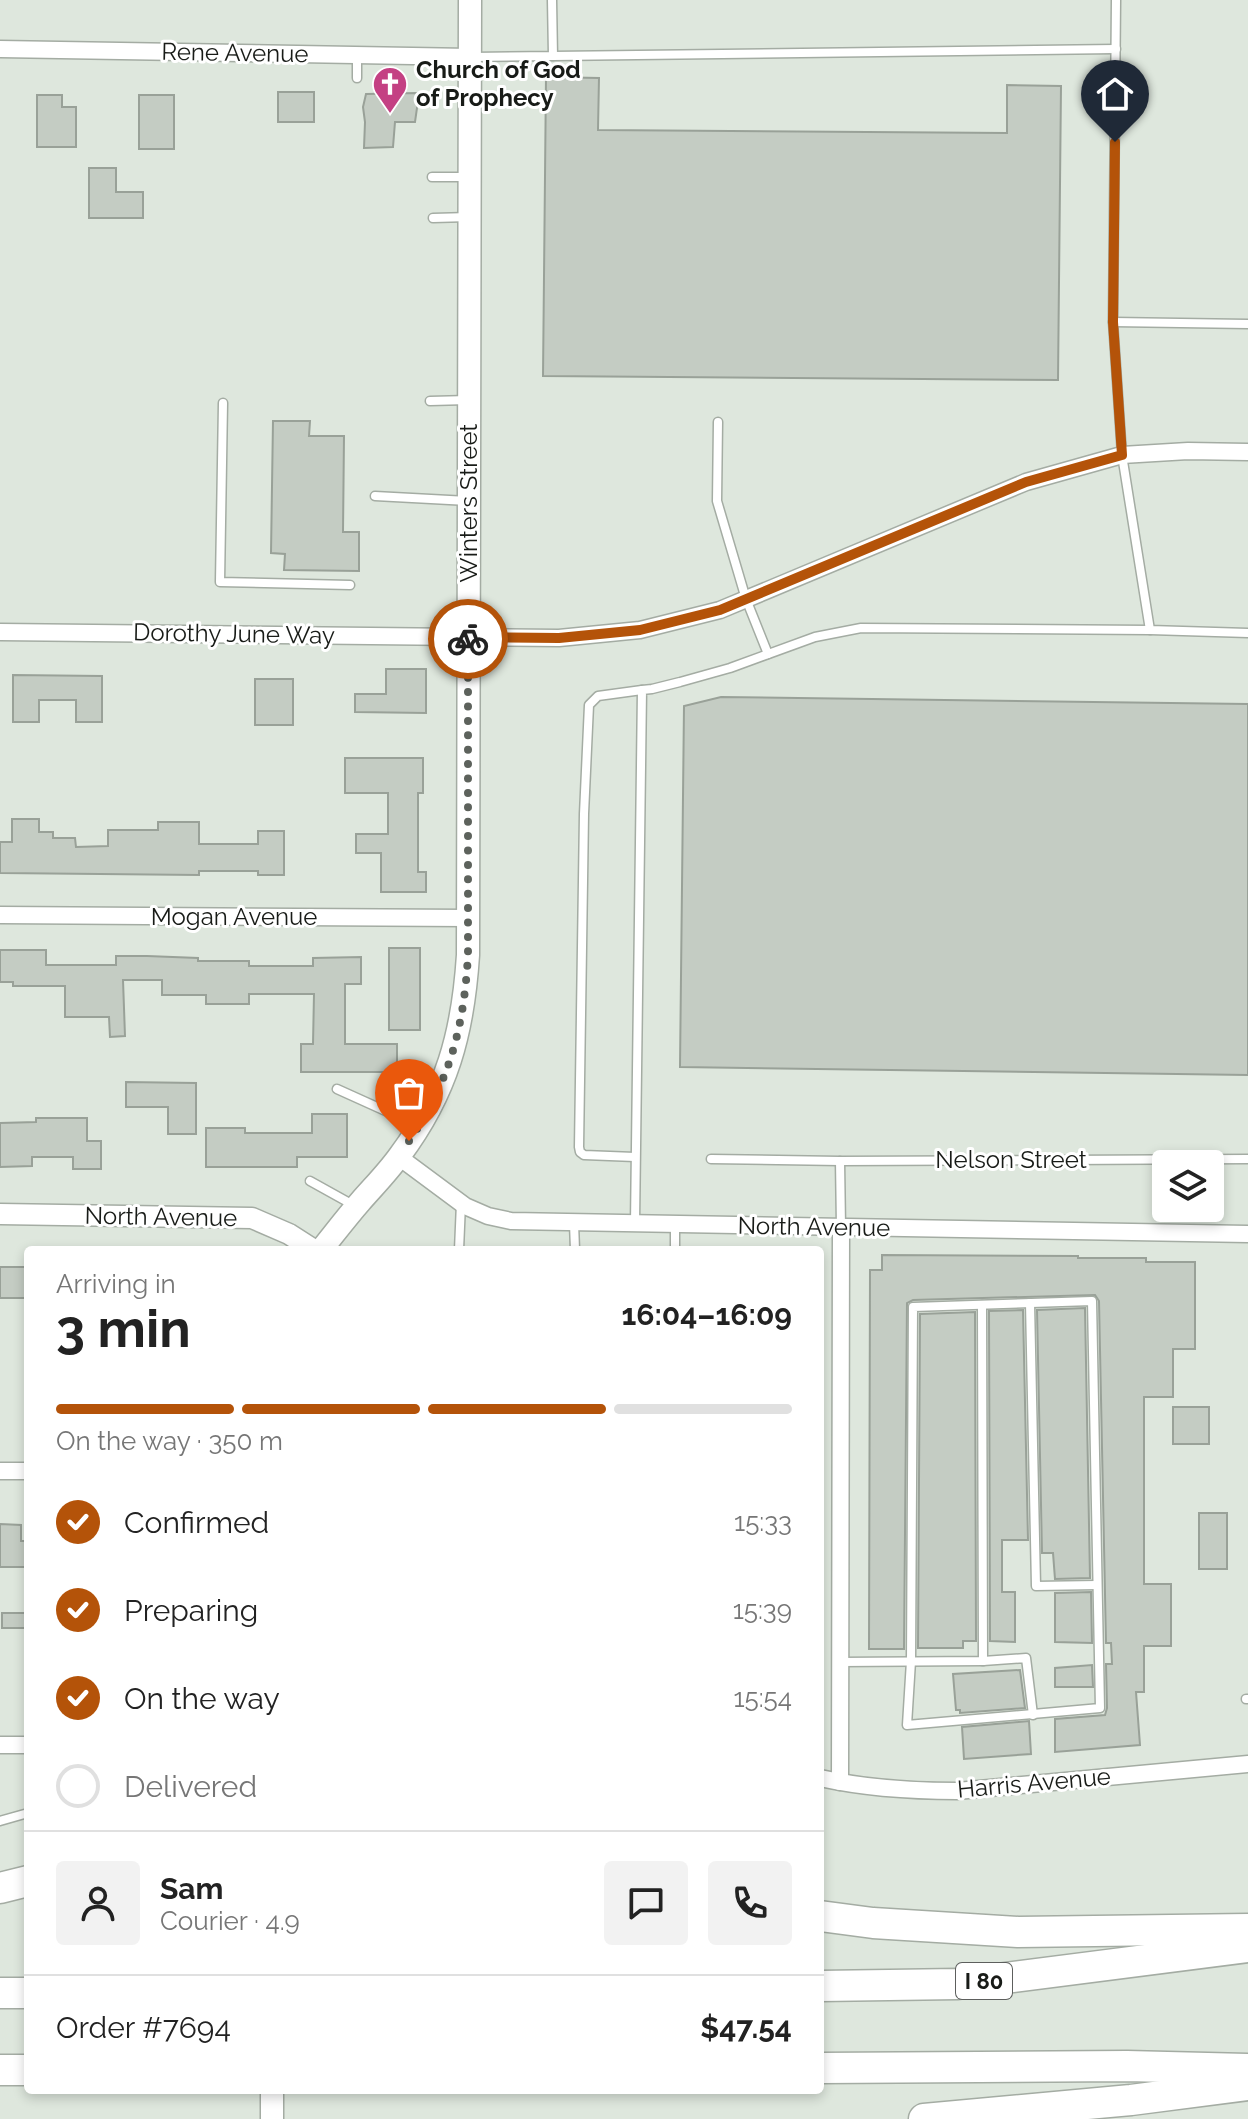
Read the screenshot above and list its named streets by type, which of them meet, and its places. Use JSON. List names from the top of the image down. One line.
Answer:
{"streets":{"highway":["I 80"],"main road":["Winters Street"],"street":["Rene Avenue","Dorothy June Way","Mogan Avenue","North Avenue","Harris Avenue"],"lane":["Nelson Street"]},"crossings":[["Rene Avenue","Winters Street"],["Winters Street","Dorothy June Way"],["Winters Street","Mogan Avenue"],["Winters Street","North Avenue"]],"places":{"church":["Church of God of Prophecy"]},"page":{"heading":["3 min","Arriving in","16:04–16:09"],"panel":["Sam","Courier · 4.9","Order #7694","$47.54"],"bar":"On the way · 350 m","list":[["Confirmed","15:33"],["Preparing","15:39"],["On the way","15:54"],"Delivered"]}}
